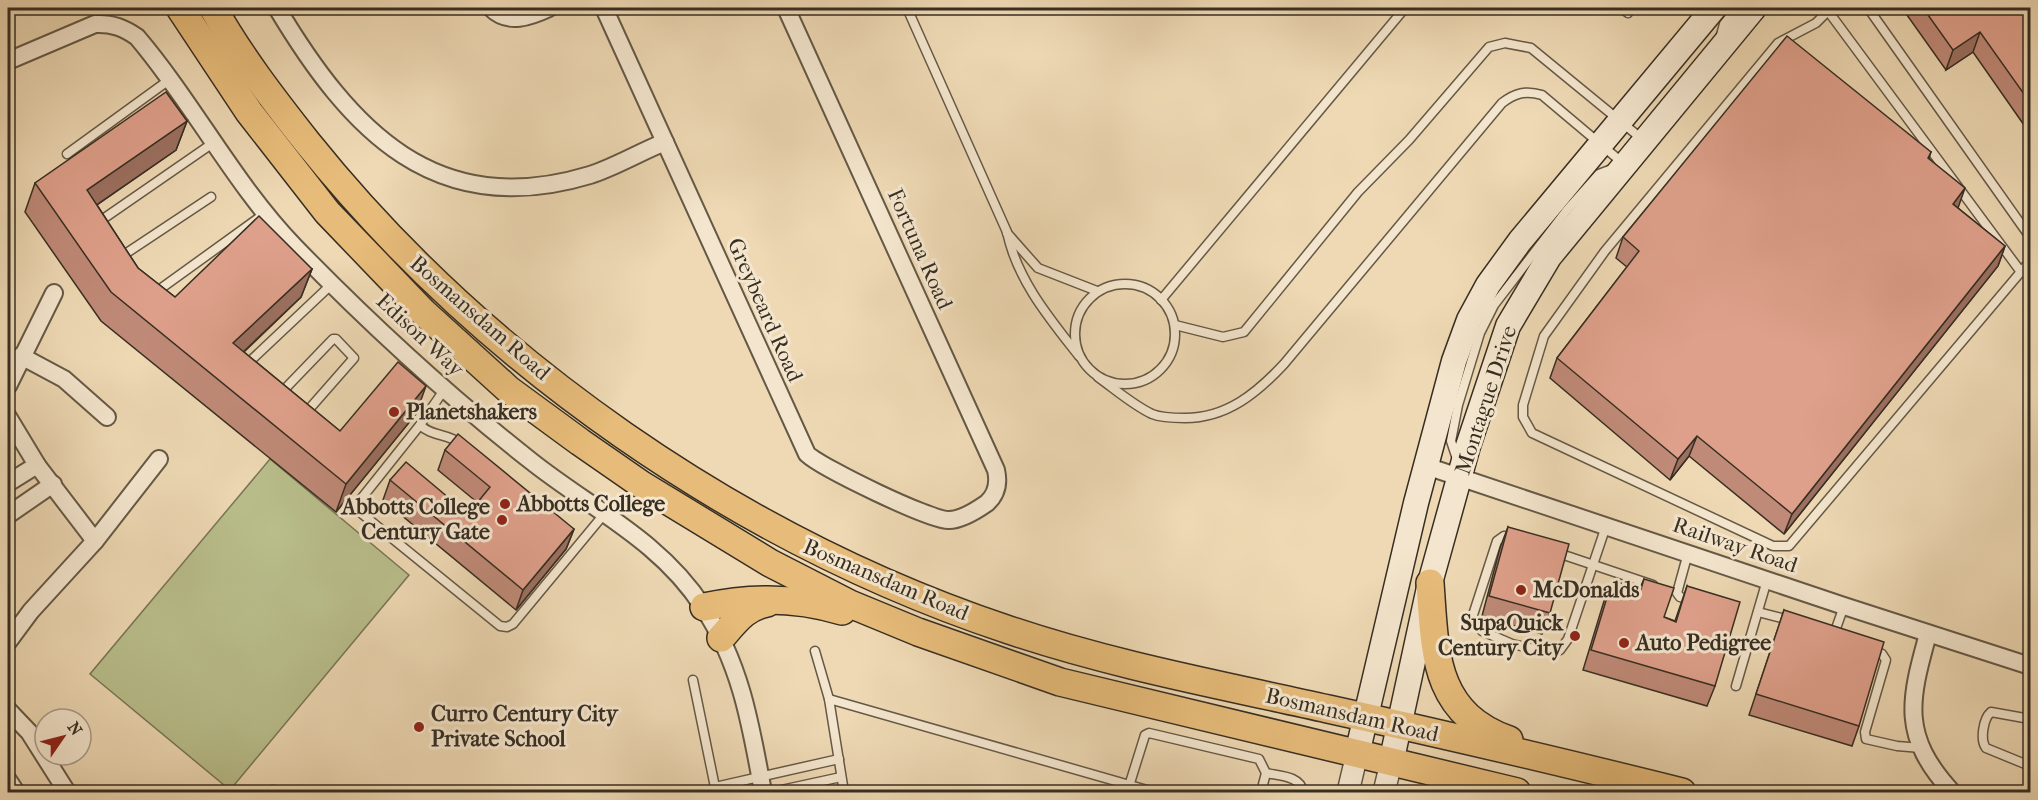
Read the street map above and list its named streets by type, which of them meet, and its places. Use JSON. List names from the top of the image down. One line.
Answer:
{"streets":{"main road":["Bosmansdam Road","Montague Drive"],"street":["Fortuna Road","Greybeard Road","Edison Way","Railway Road"]},"crossings":[["Fortuna Road","Greybeard Road"],["Bosmansdam Road","Montague Drive"],["Montague Drive","Railway Road"]],"places":["Planetshakers","Abbotts College","Abbotts College Century Gate","McDonalds","SupaQuick Century City","Auto Pedigree","Curro Century City Private School"],"north":"top right"}
